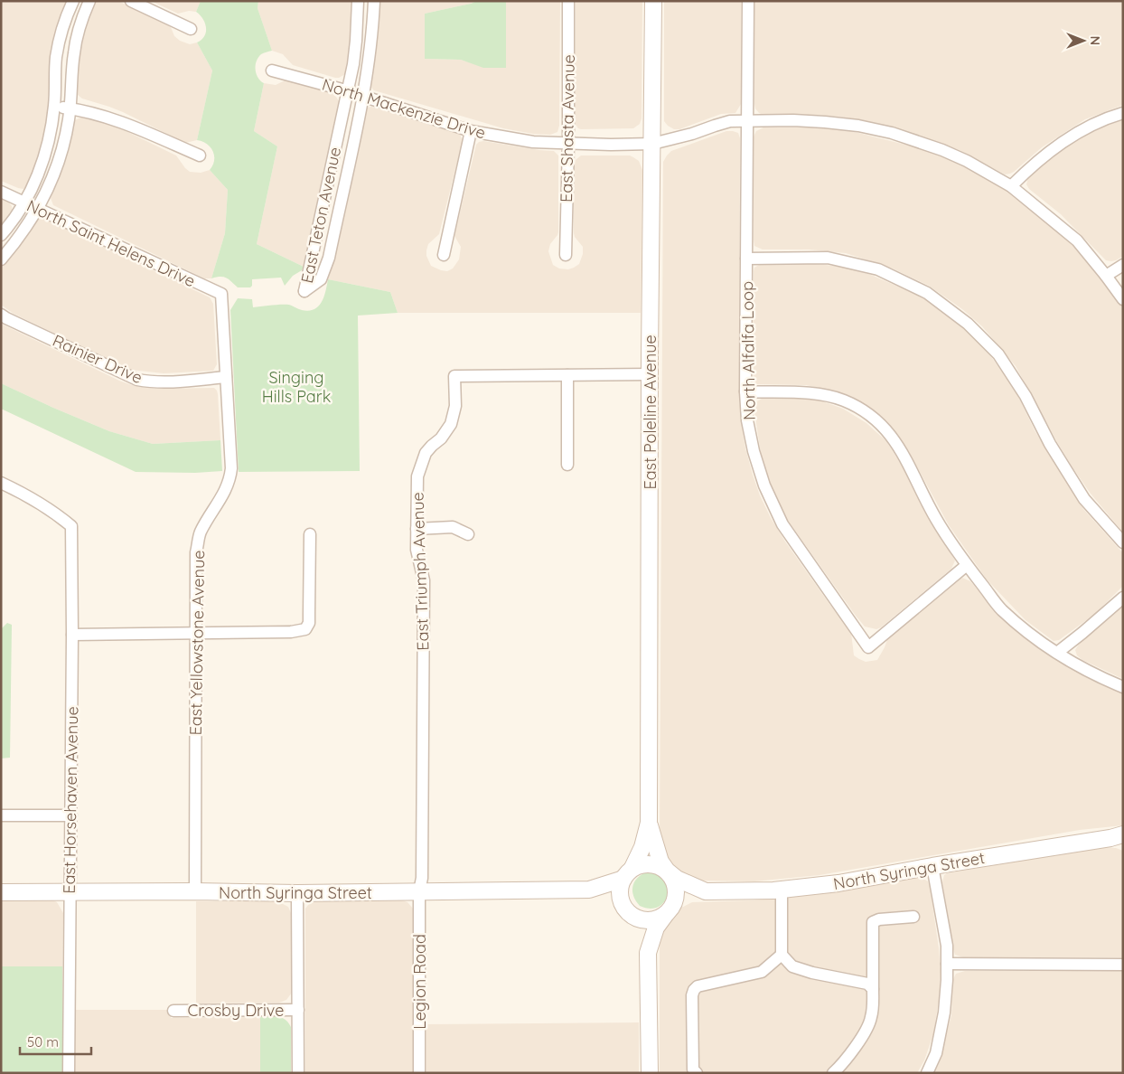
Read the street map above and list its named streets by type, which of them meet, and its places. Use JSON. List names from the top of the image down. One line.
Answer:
{"streets":{"main road":["East Poleline Avenue","North Syringa Street"],"street":["North Mackenzie Drive","East Shasta Avenue","East Teton Avenue","North Saint Helens Drive","North Alfalfa Loop","Rainier Drive","East Triumph Avenue","East Yellowstone Avenue","East Horsehaven Avenue","Legion Road","Crosby Drive"]},"crossings":[["North Mackenzie Drive","East Shasta Avenue"],["North Mackenzie Drive","East Teton Avenue"],["North Mackenzie Drive","North Alfalfa Loop"],["North Mackenzie Drive","East Poleline Avenue"],["North Saint Helens Drive","East Yellowstone Avenue"],["Rainier Drive","East Yellowstone Avenue"],["East Poleline Avenue","East Triumph Avenue"],["East Poleline Avenue","North Syringa Street"],["East Triumph Avenue","North Syringa Street"],["East Triumph Avenue","Legion Road"],["East Yellowstone Avenue","North Syringa Street"],["East Horsehaven Avenue","North Syringa Street"],["North Syringa Street","Legion Road"]],"parks":["Singing Hills Park"],"scale_bar":"50 m","north":"right"}
